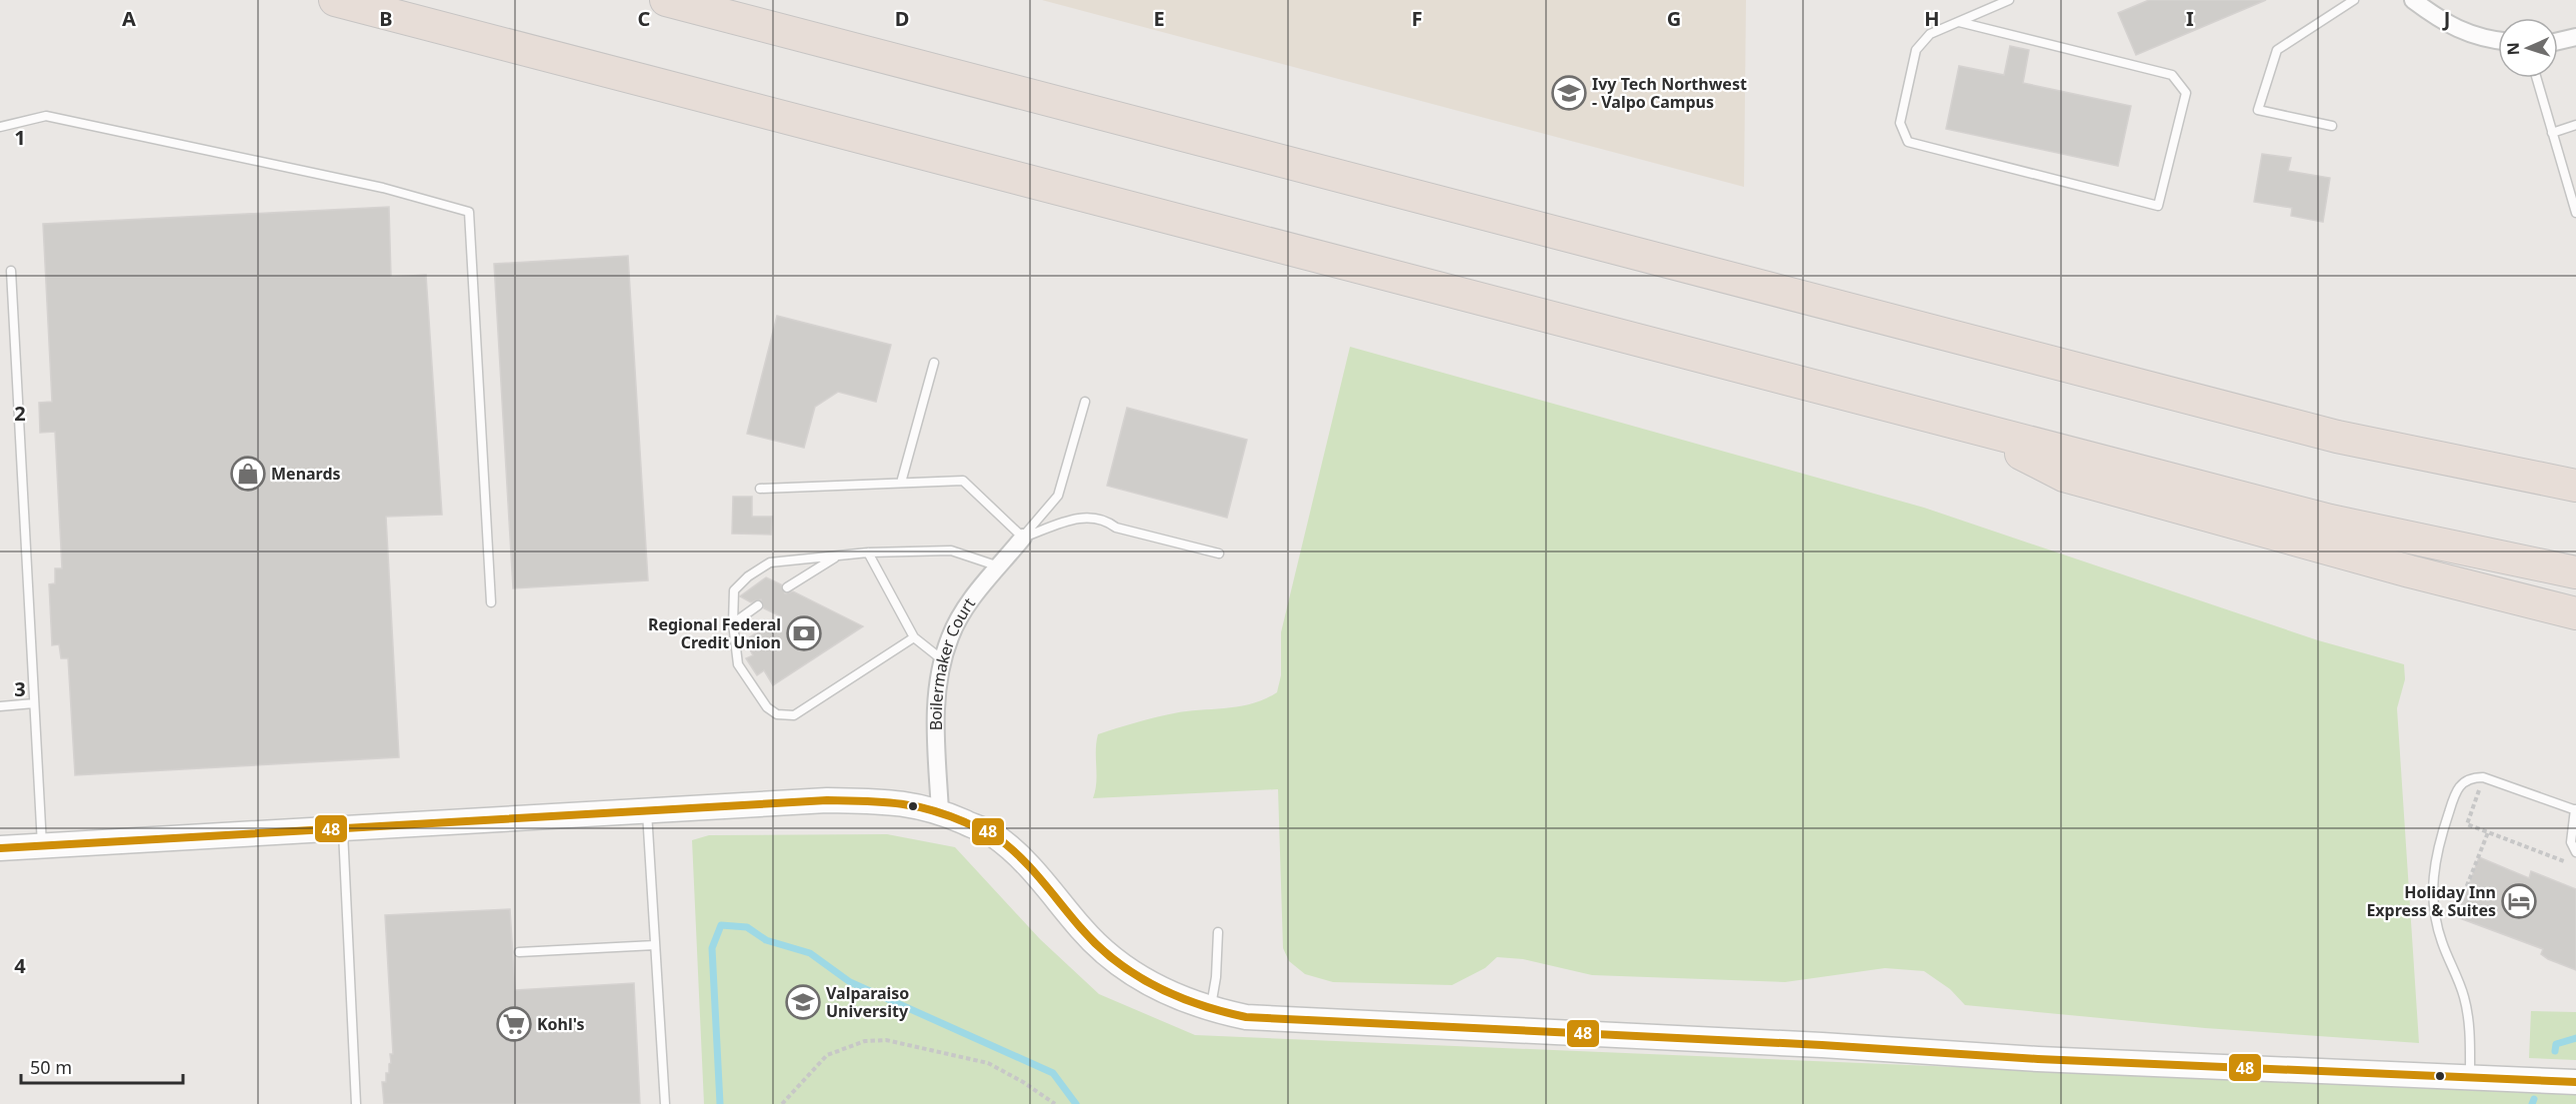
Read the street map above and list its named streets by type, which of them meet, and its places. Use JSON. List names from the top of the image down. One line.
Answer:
{"streets":{"street":["Boilermaker Court"]},"places":{"school or university":["Ivy Tech Northwest - Valpo Campus","Valparaiso University"],"shop":["Menards"],"bank":["Regional Federal Credit Union"],"hotel":["Holiday Inn Express & Suites"],"supermarket":["Kohl's"]},"lines":["transit line 48"],"scale_bar":"50 m","north":"left","grid":{"columns":["A","B","C","D","E","F","G","H","I","J"],"rows":["1","2","3","4"]}}
